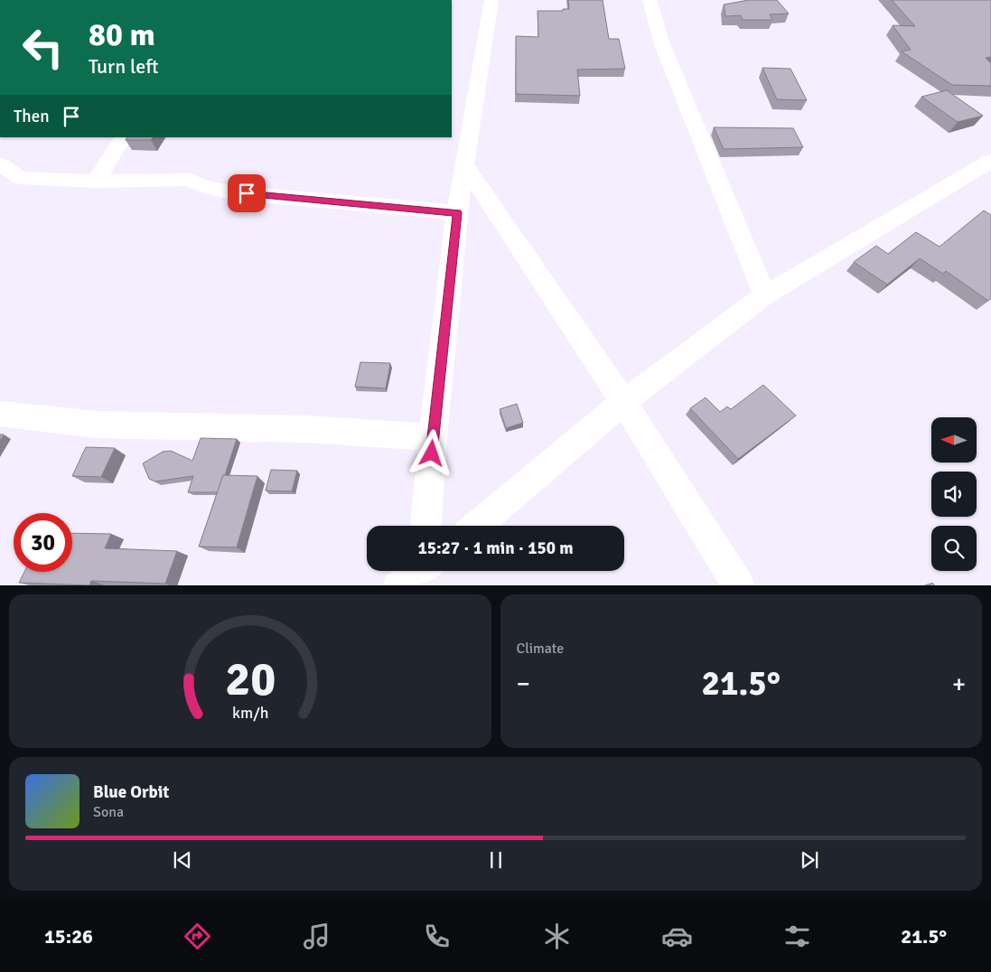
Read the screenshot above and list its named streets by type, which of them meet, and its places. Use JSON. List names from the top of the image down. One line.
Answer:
{"north":"left","page":{"turn":["80 m","Turn left"],"then":"Then","limit":"30","trip":"15:27 · 1 min · 150 m","tile":"Climate","heat":["−","21.5°","+"],"song":["Blue Orbit","Sona"],"tabs":["15:26","21.5°"],"gauge":["20","km/h"]}}
